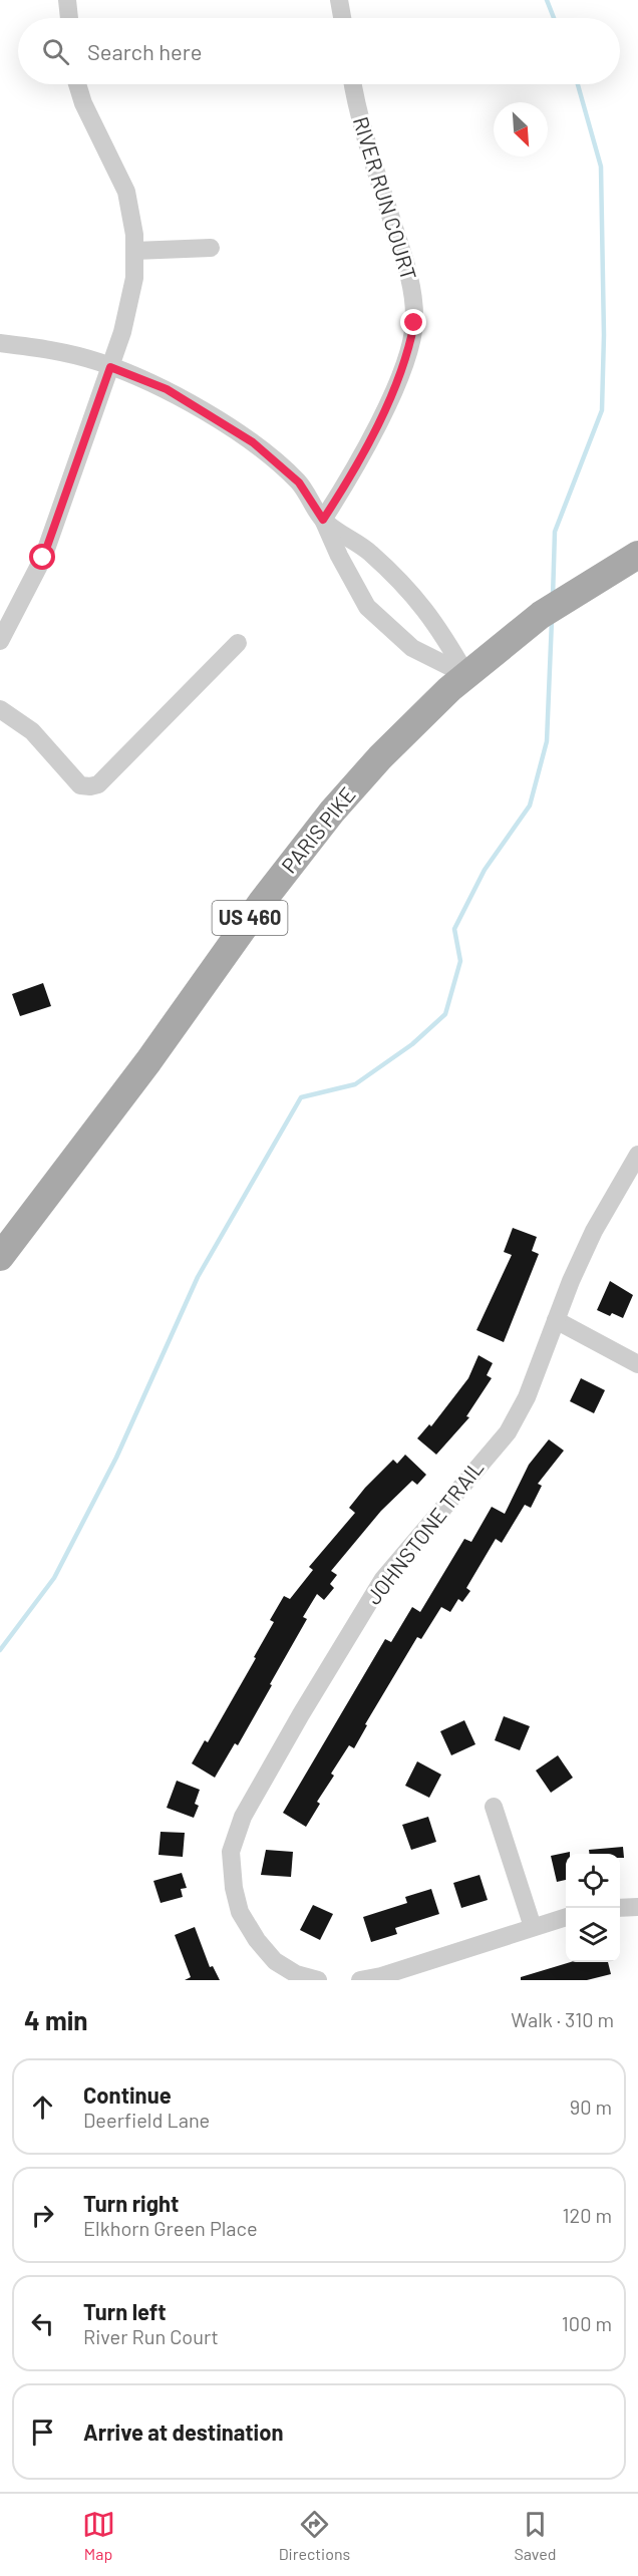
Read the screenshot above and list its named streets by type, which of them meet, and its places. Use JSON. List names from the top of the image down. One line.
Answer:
{"streets":{"main road":["PARIS PIKE","US 460"],"street":["RIVER RUN COURT","JOHNSTONE TRAIL"]},"north":"bottom right","page":{"search":"Search here","heading":["4 min","Walk · 310 m"],"list":[["Continue","Deerfield Lane","90 m"],["Turn right","Elkhorn Green Place","120 m"],["Turn left","River Run Court","100 m"],"Arrive at destination"],"nav":["Map","Directions","Saved"]}}
